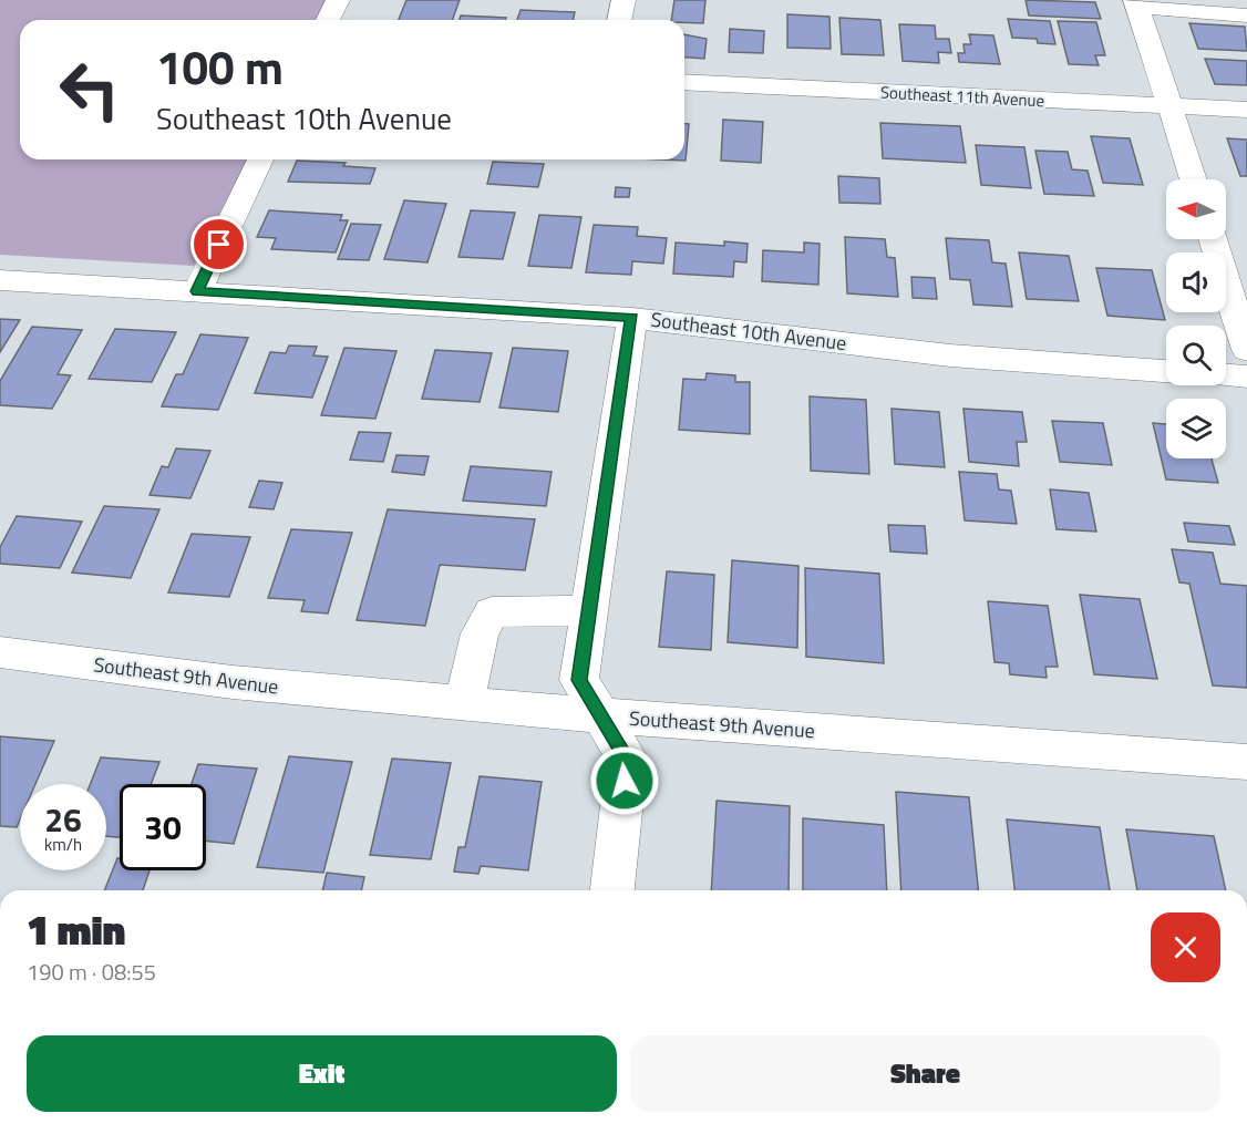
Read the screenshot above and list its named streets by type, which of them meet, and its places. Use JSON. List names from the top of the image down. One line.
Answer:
{"streets":{"street":["Southeast 11th Avenue","Southeast 10th Avenue","Southeast 9th Avenue"]},"north":"left","page":{"turn":["100 m","Southeast 10th Avenue"],"speed":"26 km/h","limit":"30","heading":["1 min","190 m · 08:55"],"buttons":["Exit","Share"]}}
